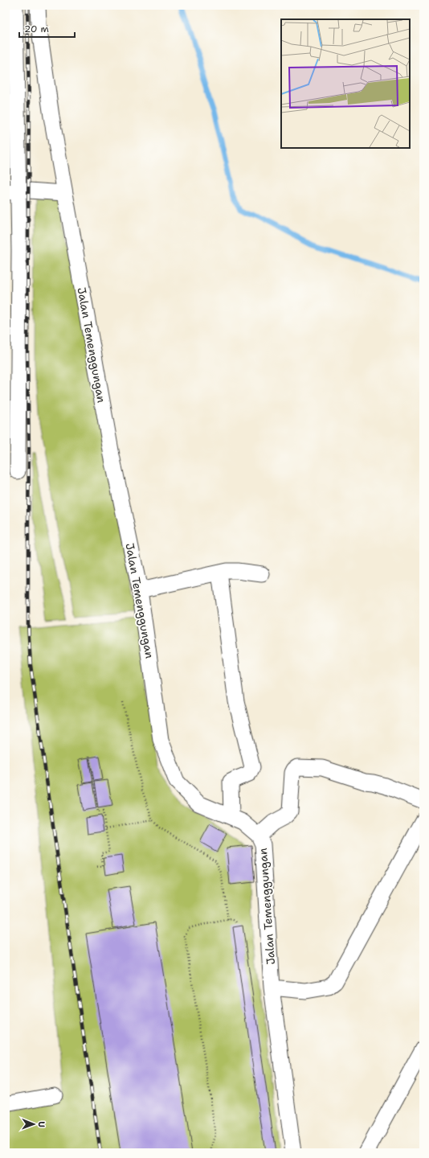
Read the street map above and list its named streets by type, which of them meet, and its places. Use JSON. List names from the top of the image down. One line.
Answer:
{"streets":{"street":["Jalan Temenggungan"]},"scale_bar":"20 m","north":"right"}
